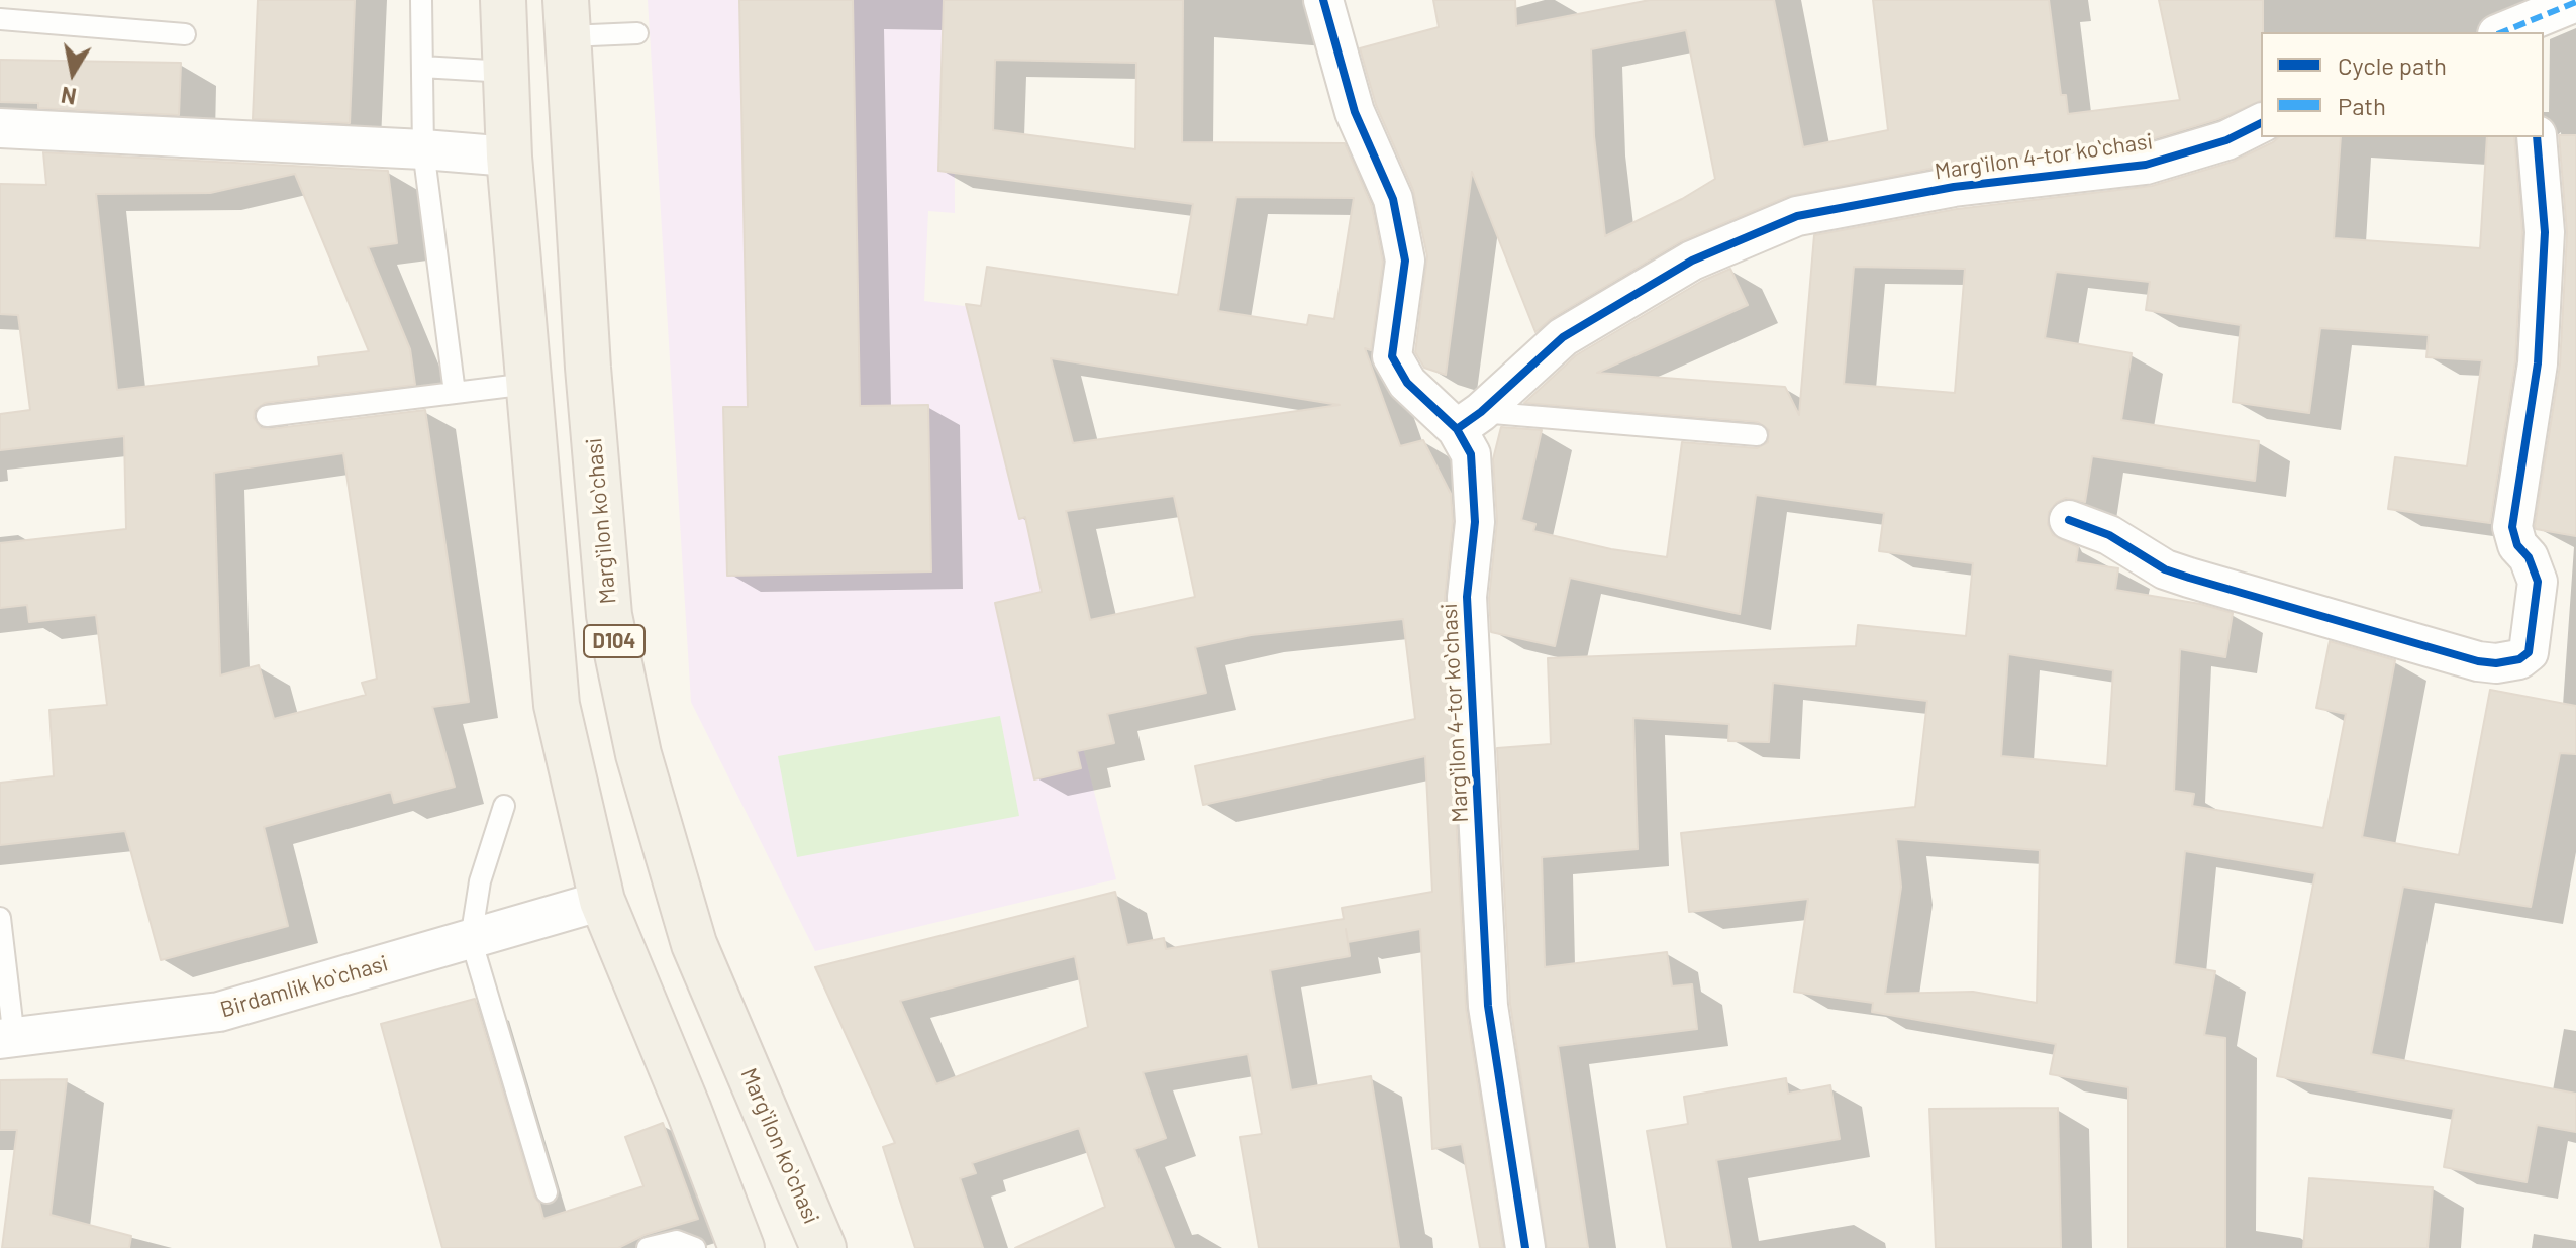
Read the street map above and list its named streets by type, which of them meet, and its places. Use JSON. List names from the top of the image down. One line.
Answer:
{"streets":{"main road":["Margʻilon koʻchasi","D104"],"street":["Margʻilon 4-tor koʻchasi","Birdamlik koʻchasi"]},"crossings":[["D104","Birdamlik koʻchasi"]],"legend":["Cycle path","Path"],"north":"bottom"}
